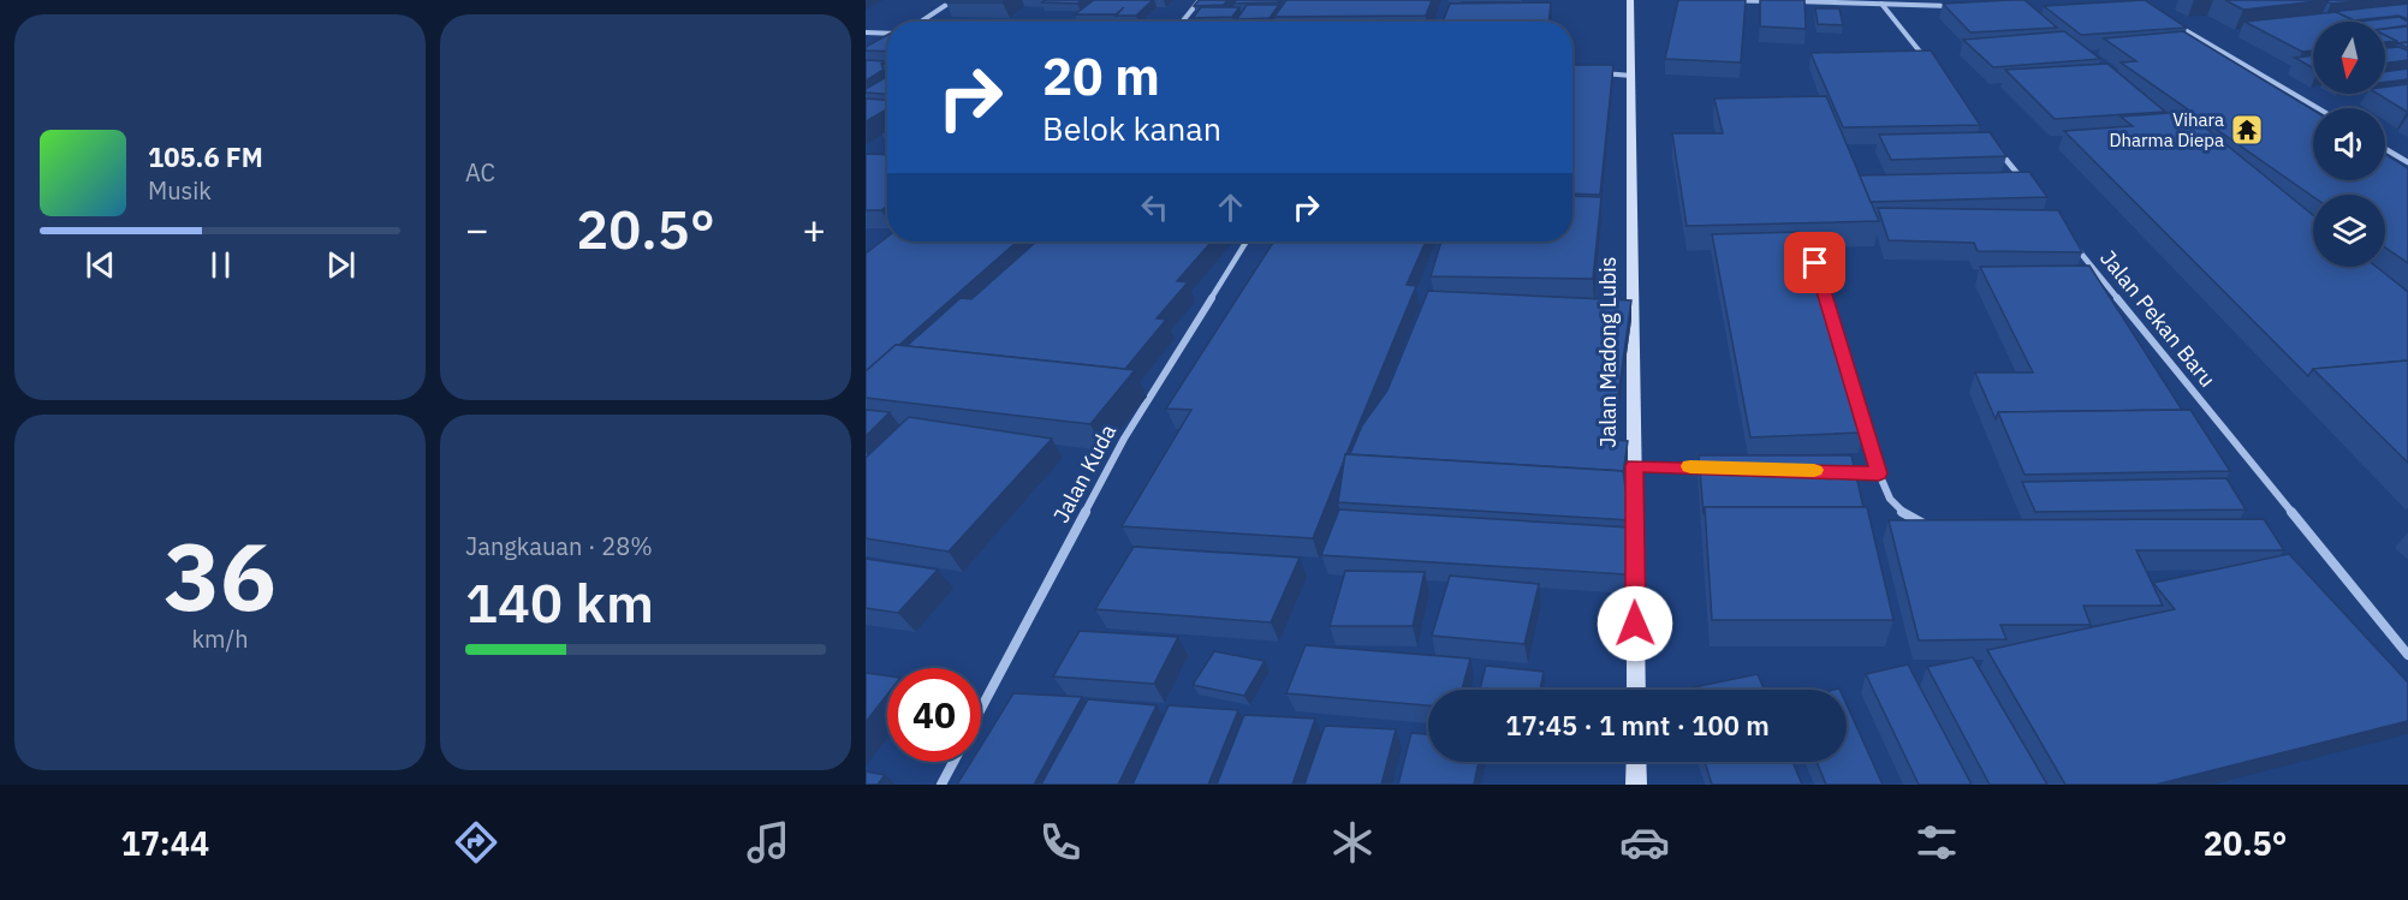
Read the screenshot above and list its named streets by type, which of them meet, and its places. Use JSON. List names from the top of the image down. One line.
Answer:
{"streets":{"street":["Jalan Pekan Baru","Jalan Madong Lubis","Jalan Kuda"]},"places":{"temple":["Vihara Dharma Diepa"]},"north":"bottom","page":{"tile":["AC",["36","km/h"],["Jangkauan · 28%","140 km"]],"turn":["20 m","Belok kanan"],"song":["105.6 FM","Musik"],"heat":["−","20.5°","+"],"limit":"40","trip":"17:45 · 1 mnt · 100 m","tabs":["17:44","20.5°"]}}
